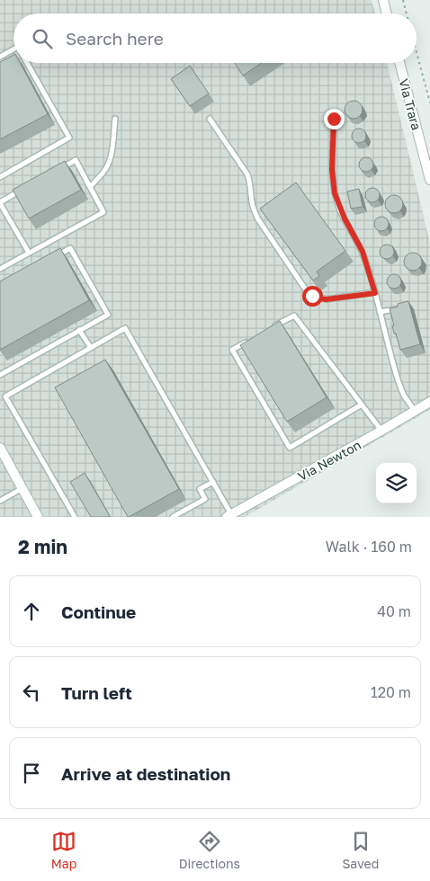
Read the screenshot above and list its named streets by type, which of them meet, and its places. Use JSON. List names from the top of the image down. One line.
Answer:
{"streets":{"street":["Via Trara","Via Newton"]},"page":{"search":"Search here","heading":["2 min","Walk · 160 m"],"list":[["Continue","40 m"],["Turn left","120 m"],"Arrive at destination"],"nav":["Map","Directions","Saved"]}}
